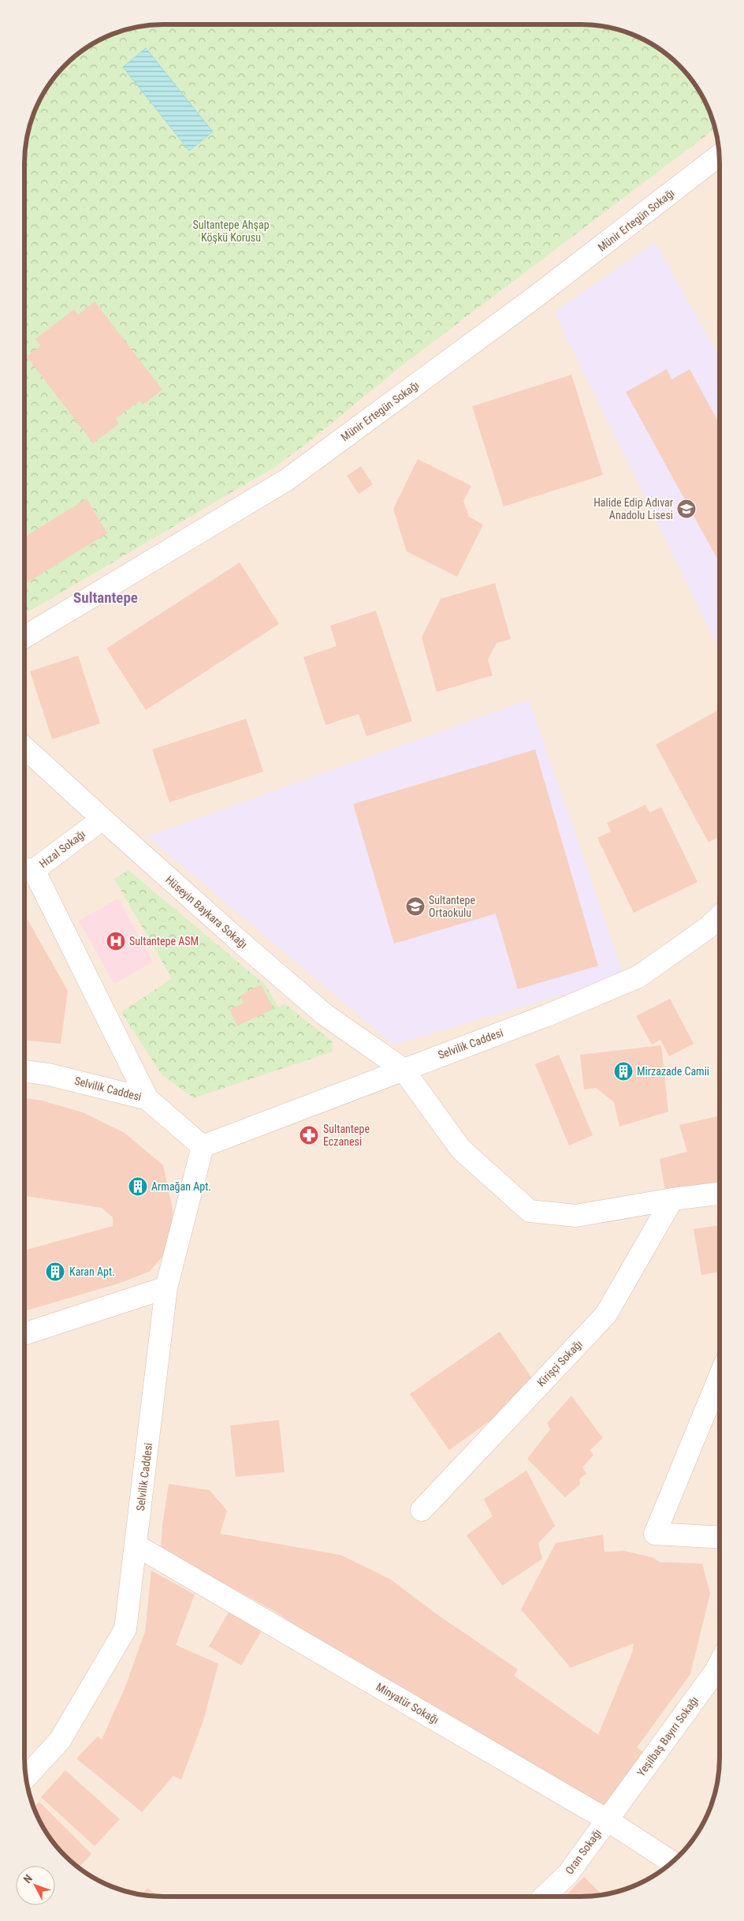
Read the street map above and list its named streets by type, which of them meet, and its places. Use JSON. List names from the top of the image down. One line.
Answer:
{"streets":{"street":["Münir Ertegün Sokağı","Hızal Sokağı","Hüseyin Baykara Sokağı","Selvilik Caddesi","Kirişçi Sokağı","Minyatür Sokağı","Yeşilbaş Bayırı Sokağı","Oran Sokağı"]},"crossings":[["Hızal Sokağı","Hüseyin Baykara Sokağı"],["Hüseyin Baykara Sokağı","Selvilik Caddesi"],["Selvilik Caddesi","Minyatür Sokağı"],["Minyatür Sokağı","Yeşilbaş Bayırı Sokağı"],["Minyatür Sokağı","Oran Sokağı"],["Yeşilbaş Bayırı Sokağı","Oran Sokağı"]],"districts":["Sultantepe"],"parks":["Sultantepe Ahşap Köşkü Korusu"],"places":{"school or university":["Halide Edip Adıvar Anadolu Lisesi","Sultantepe Ortaokulu"],"hospital":["Sultantepe ASM"],"building":["Mirzazade Camii","Armağan Apt.","Karan Apt."],"pharmacy":["Sultantepe Eczanesi"]},"north":"top left"}
